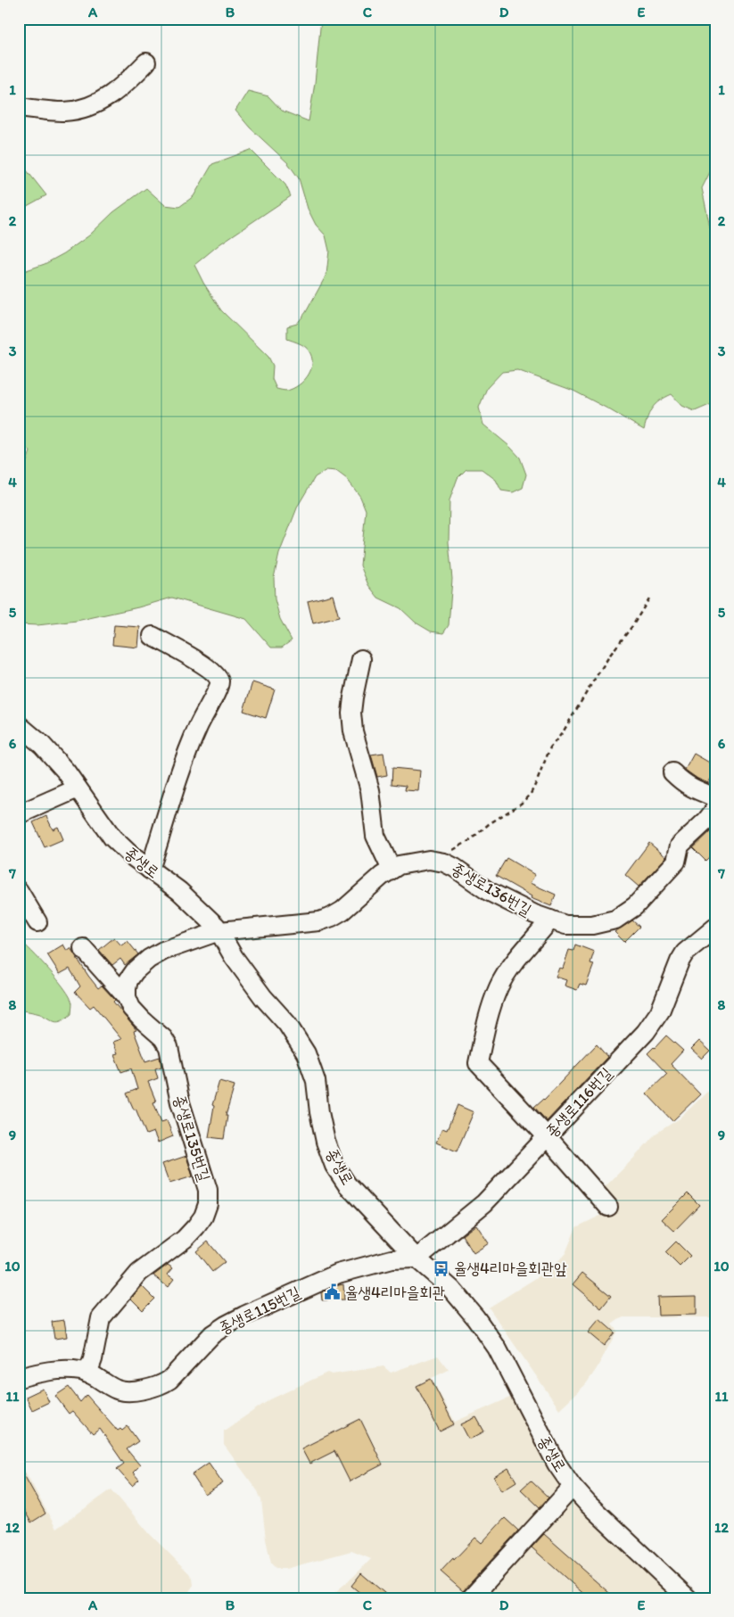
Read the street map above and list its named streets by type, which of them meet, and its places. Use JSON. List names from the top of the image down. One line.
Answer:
{"streets":{"street":["종생로","종생로136번길","종생로116번길","종생로135번길","종생로115번길"]},"crossings":[["종생로","종생로136번길"],["종생로","종생로116번길"],["종생로","종생로115번길"],["종생로116번길","종생로115번길"],["종생로135번길","종생로115번길"]],"places":{"bus stop":["율생4리마을회관앞"],"public building":["율생4리마을회관"]},"grid":{"columns":["A","B","C","D","E"],"rows":["1","2","3","4","5","6","7","8","9","10","11","12"]}}
